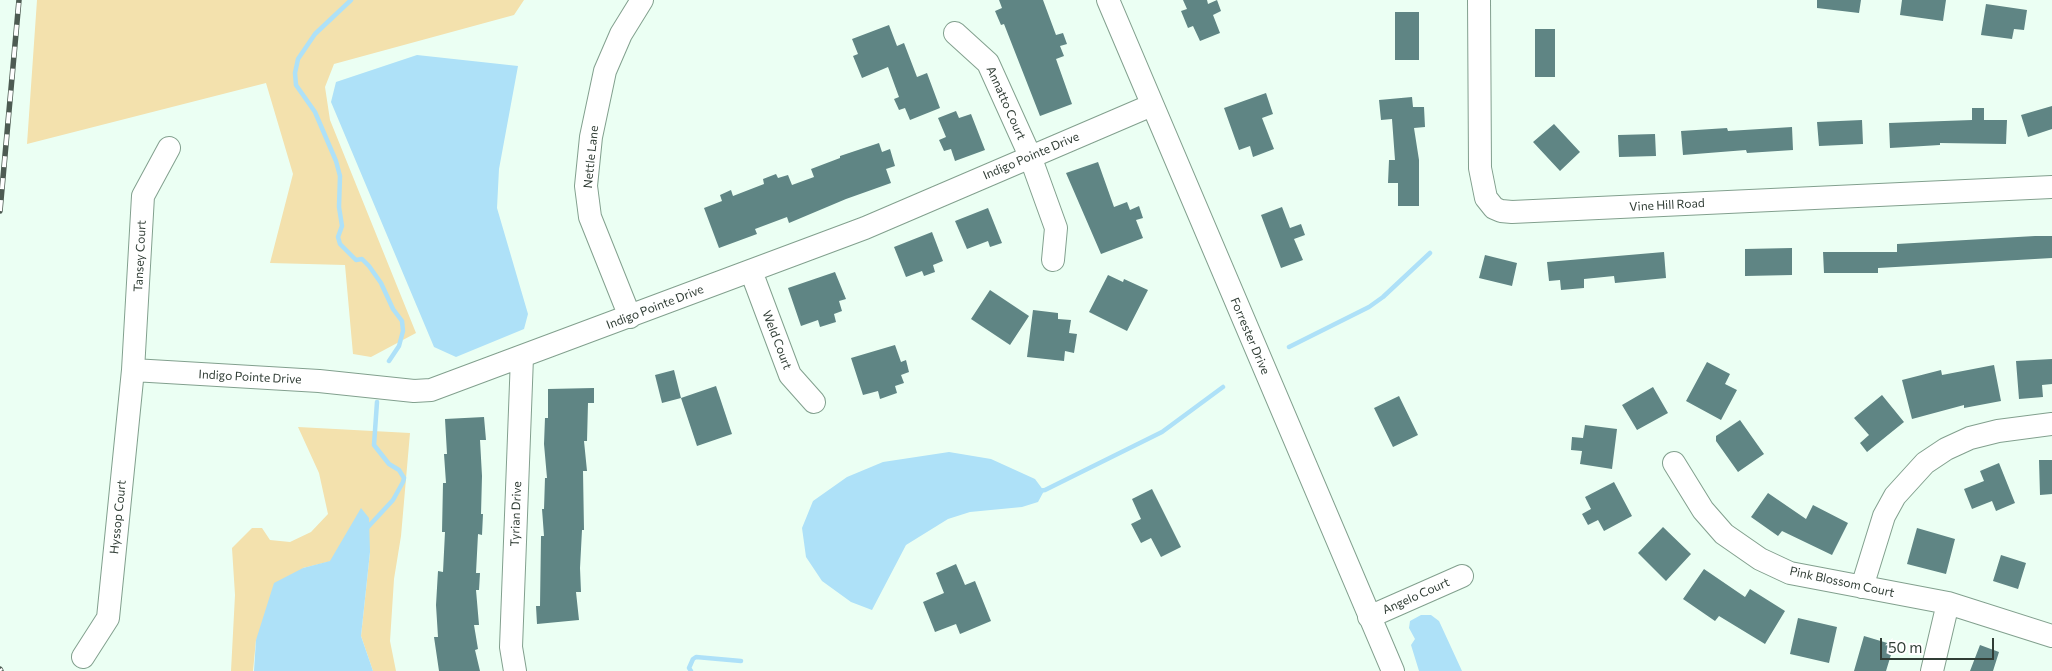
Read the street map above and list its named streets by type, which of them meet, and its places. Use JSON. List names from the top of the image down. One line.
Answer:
{"streets":{"street":["Annatto Court","Indigo Pointe Drive","Nettle Lane","Vine Hill Road","Tansey Court","Forrester Drive","Weld Court","Tyrian Drive","Hyssop Court","Pink Blossom Court","Angelo Court"]},"crossings":[["Annatto Court","Indigo Pointe Drive"],["Indigo Pointe Drive","Nettle Lane"],["Indigo Pointe Drive","Tansey Court"],["Indigo Pointe Drive","Forrester Drive"],["Indigo Pointe Drive","Weld Court"],["Indigo Pointe Drive","Tyrian Drive"],["Indigo Pointe Drive","Hyssop Court"],["Tansey Court","Hyssop Court"],["Forrester Drive","Angelo Court"]],"scale_bar":"50 m"}
